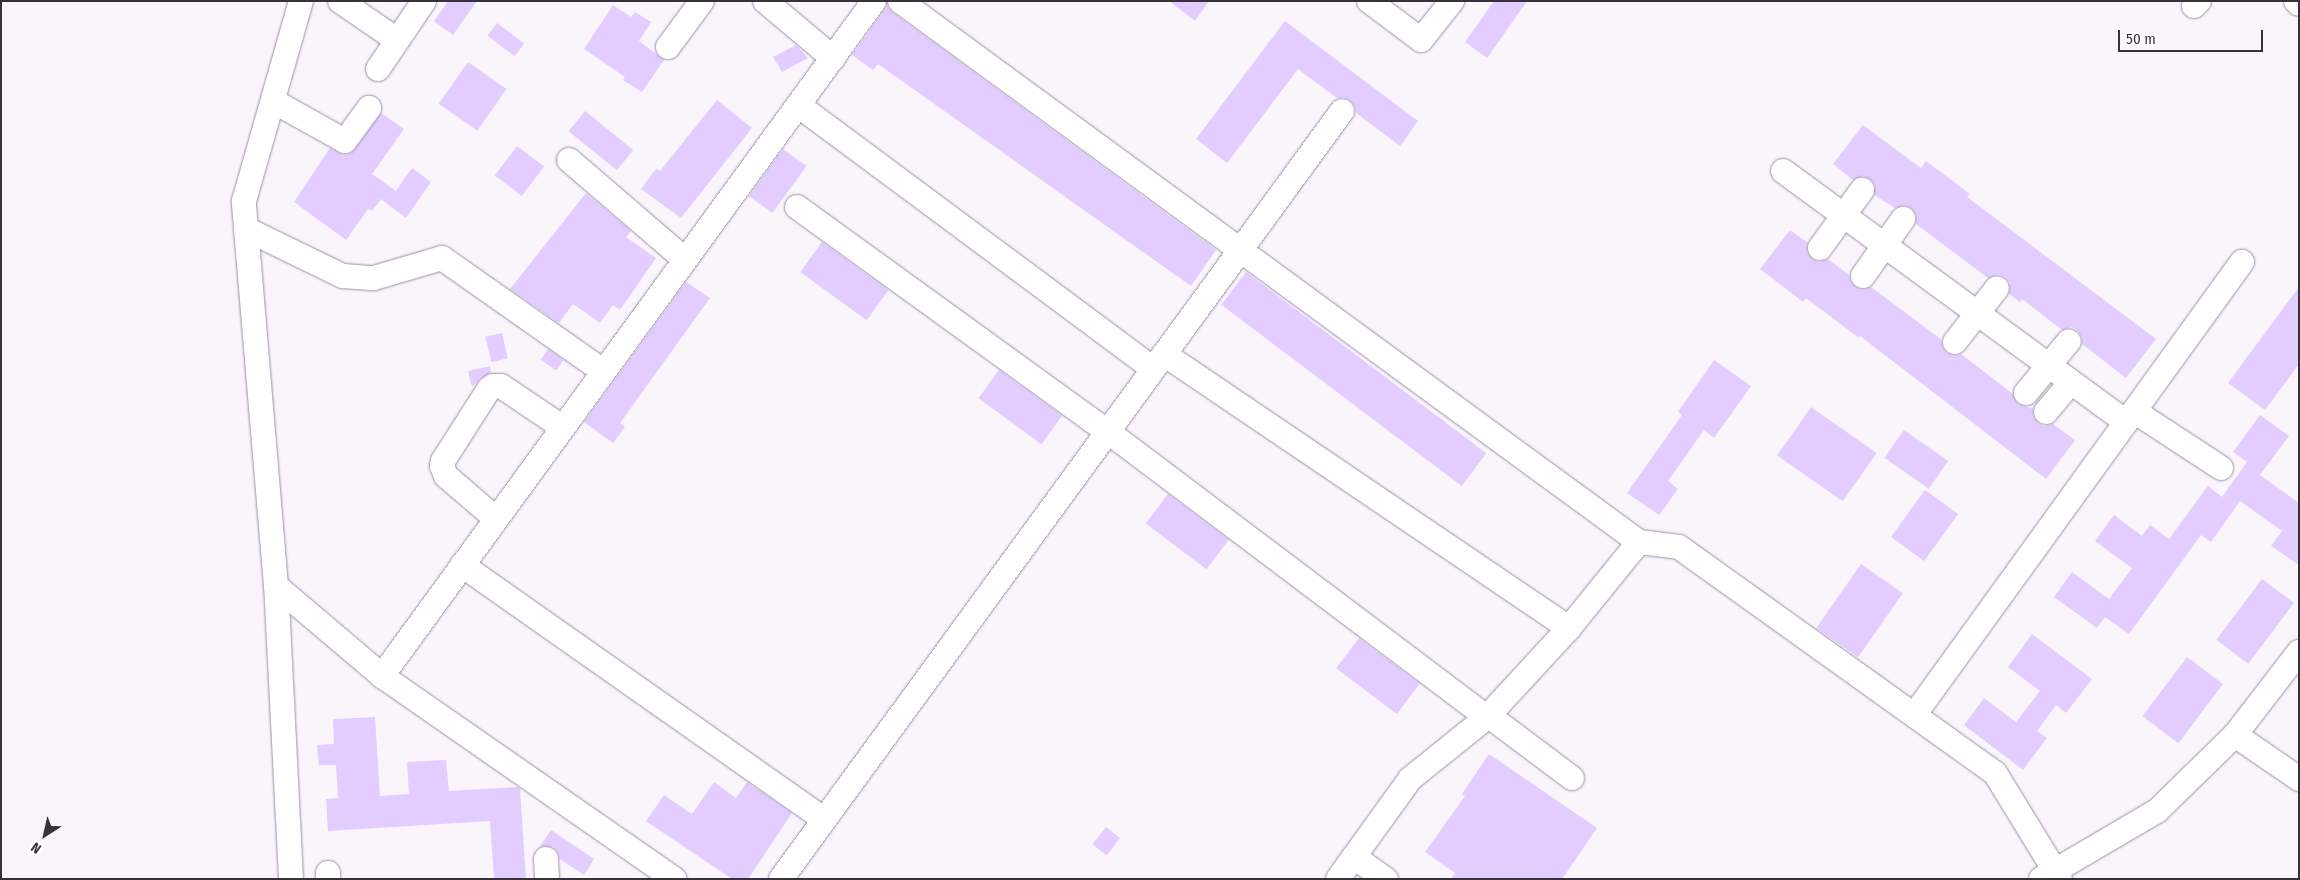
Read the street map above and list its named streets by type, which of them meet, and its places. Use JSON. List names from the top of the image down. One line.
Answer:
{"scale_bar":"50 m","north":"bottom left"}
